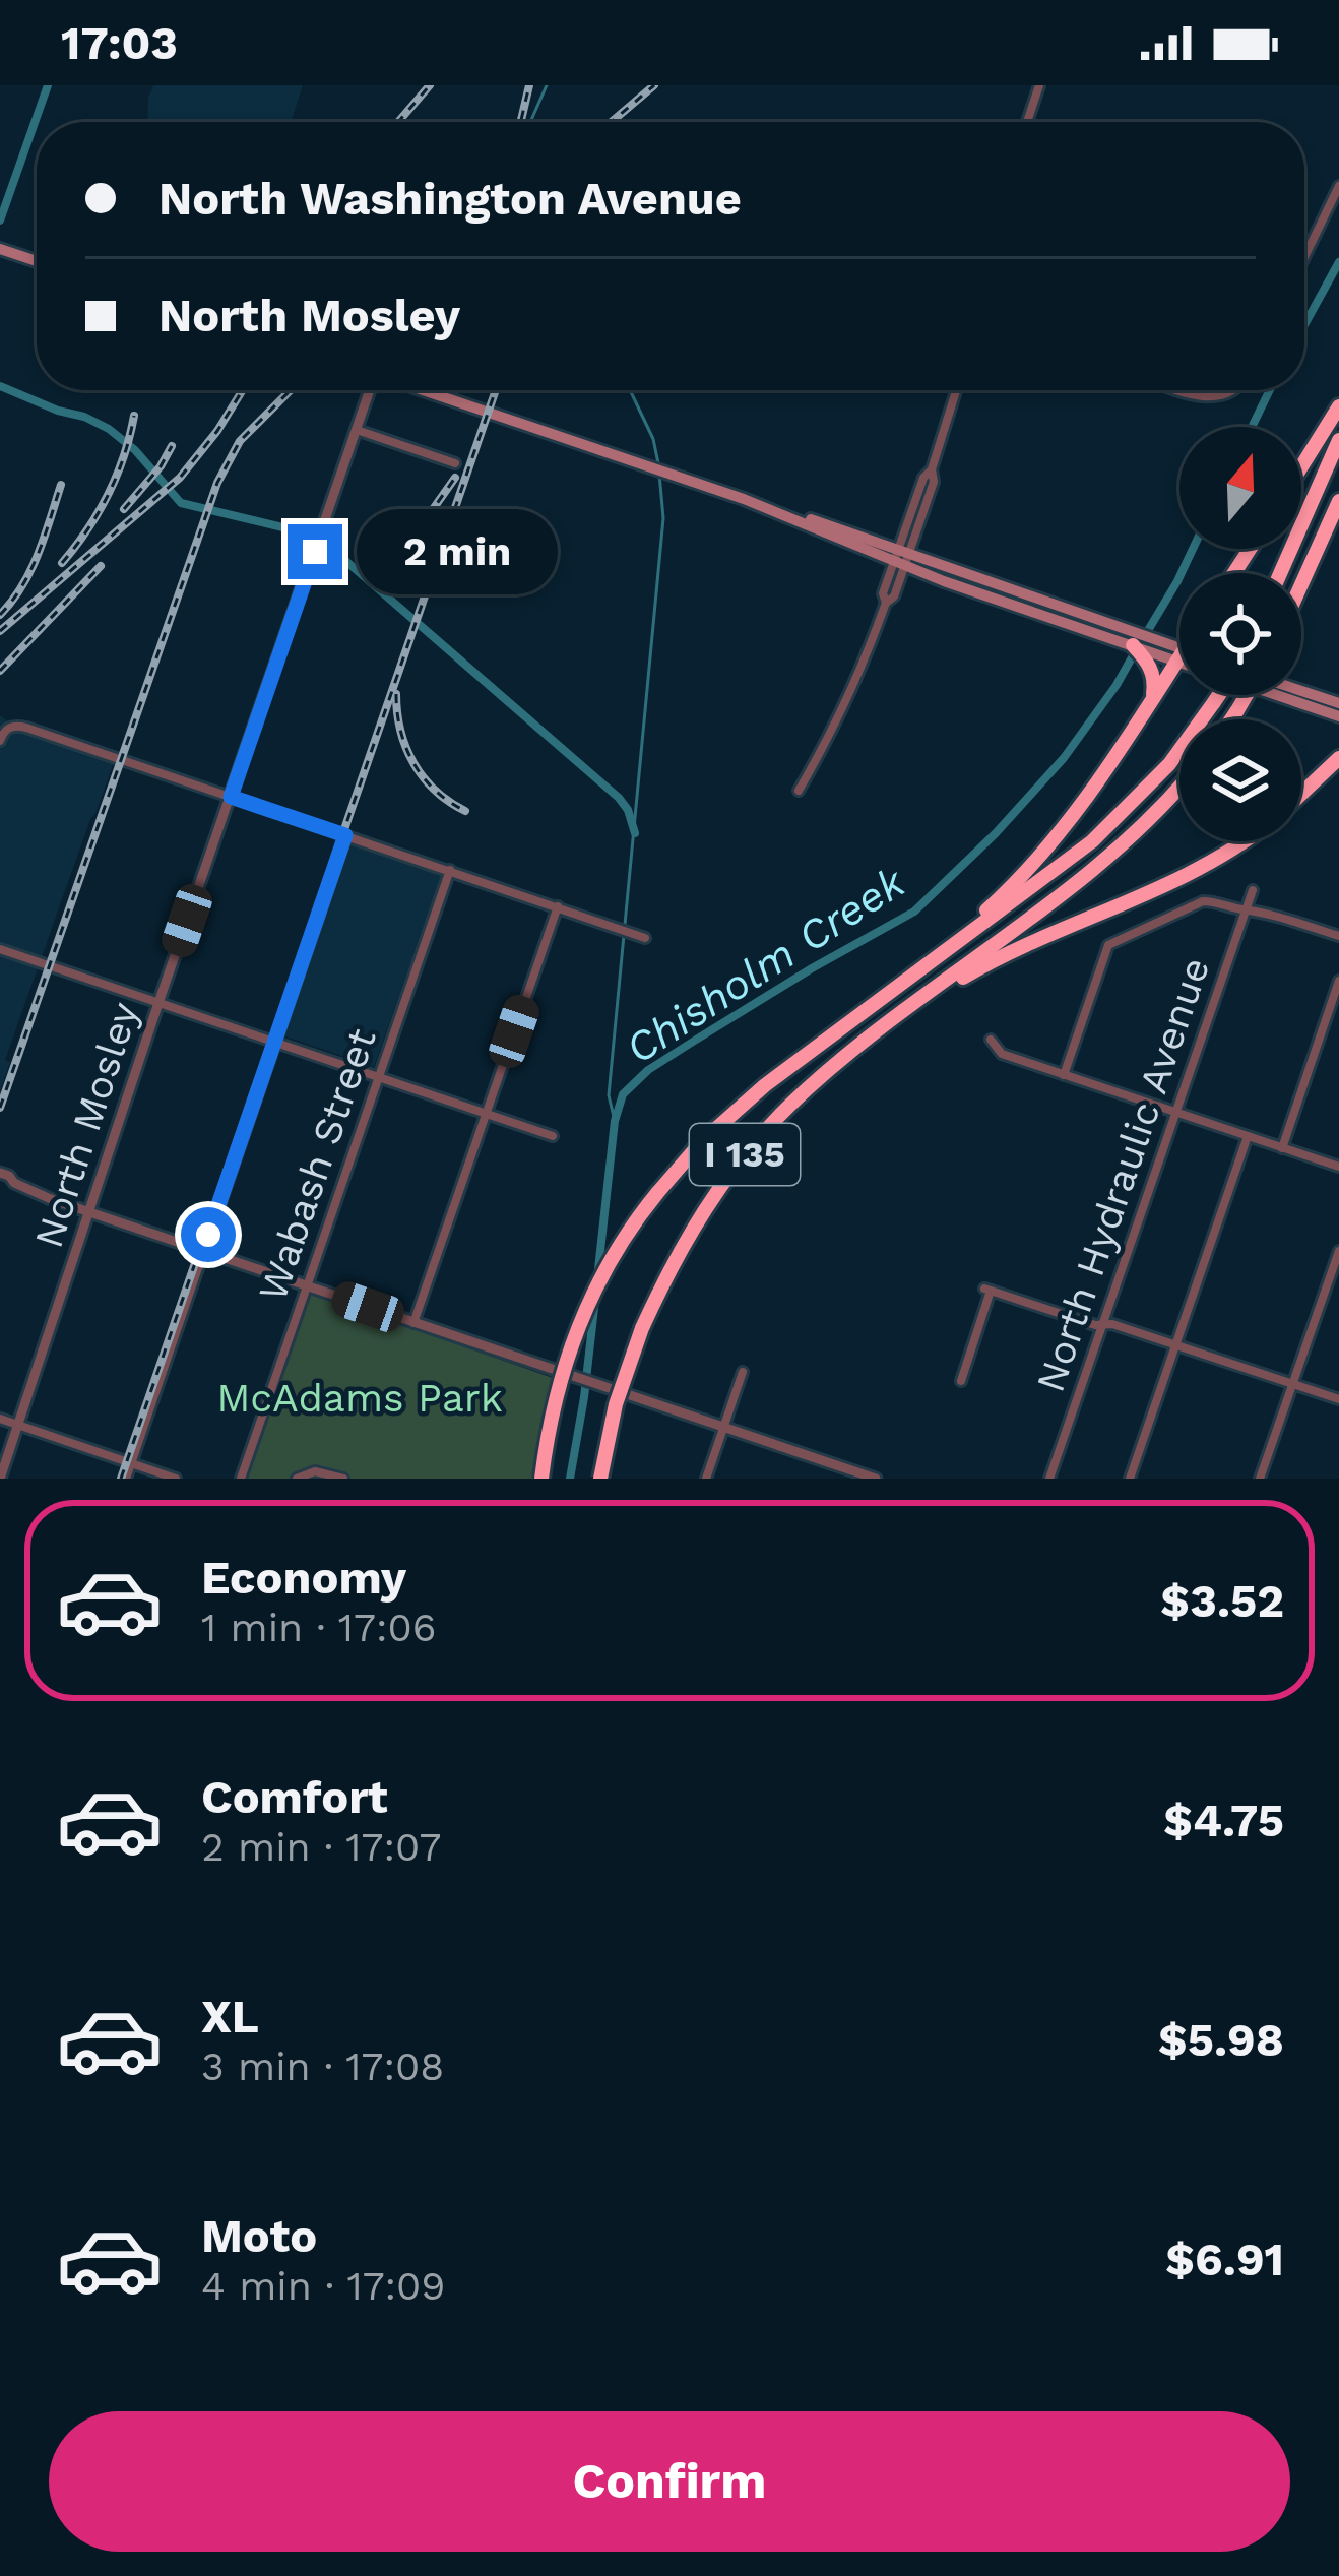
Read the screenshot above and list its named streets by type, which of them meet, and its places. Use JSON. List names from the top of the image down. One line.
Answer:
{"streets":{"highway":["I 135"],"street":["North Mosley","Wabash Street","North Hydraulic Avenue"]},"water":["Chisholm Creek"],"parks":["McAdams Park"],"north":"top","page":{"status":"17:03","banner":["North Washington Avenue","North Mosley"],"bubble":"2 min","list":[{"name":"Economy","note":"1 min · 17:06","value":"$3.52"},{"name":"Comfort","note":"2 min · 17:07","value":"$4.75"},{"name":"XL","note":"3 min · 17:08","value":"$5.98"},{"name":"Moto","note":"4 min · 17:09","value":"$6.91"}],"buttons":"Confirm"}}
